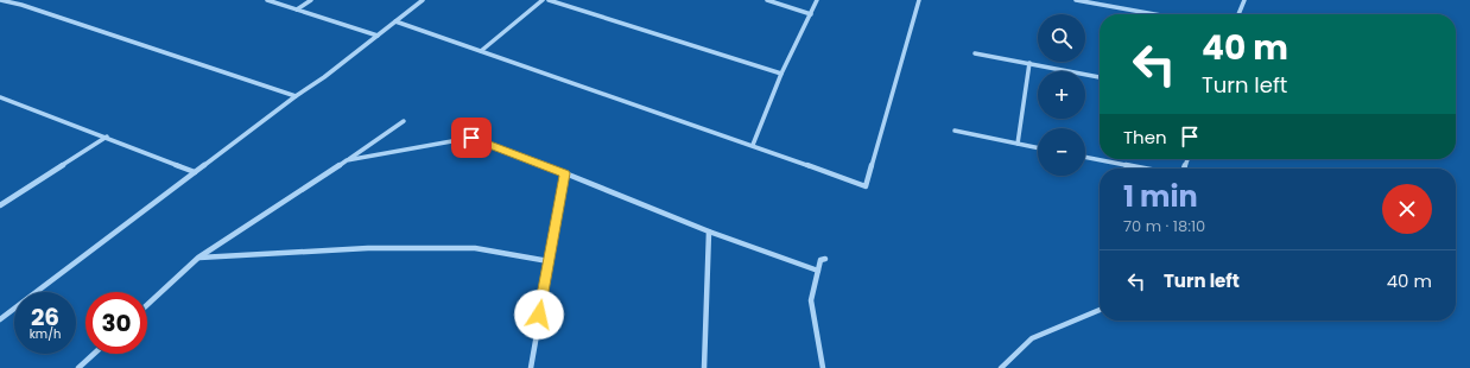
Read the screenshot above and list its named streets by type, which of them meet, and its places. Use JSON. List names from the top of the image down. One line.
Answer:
{"page":{"map_buttons":["+","−"],"turn":["40 m","Turn left"],"then":"Then","heading":["1 min","70 m · 18:10"],"list":[{"name":"Turn left","value":"40 m"}],"speed":"26 km/h","limit":"30"}}
